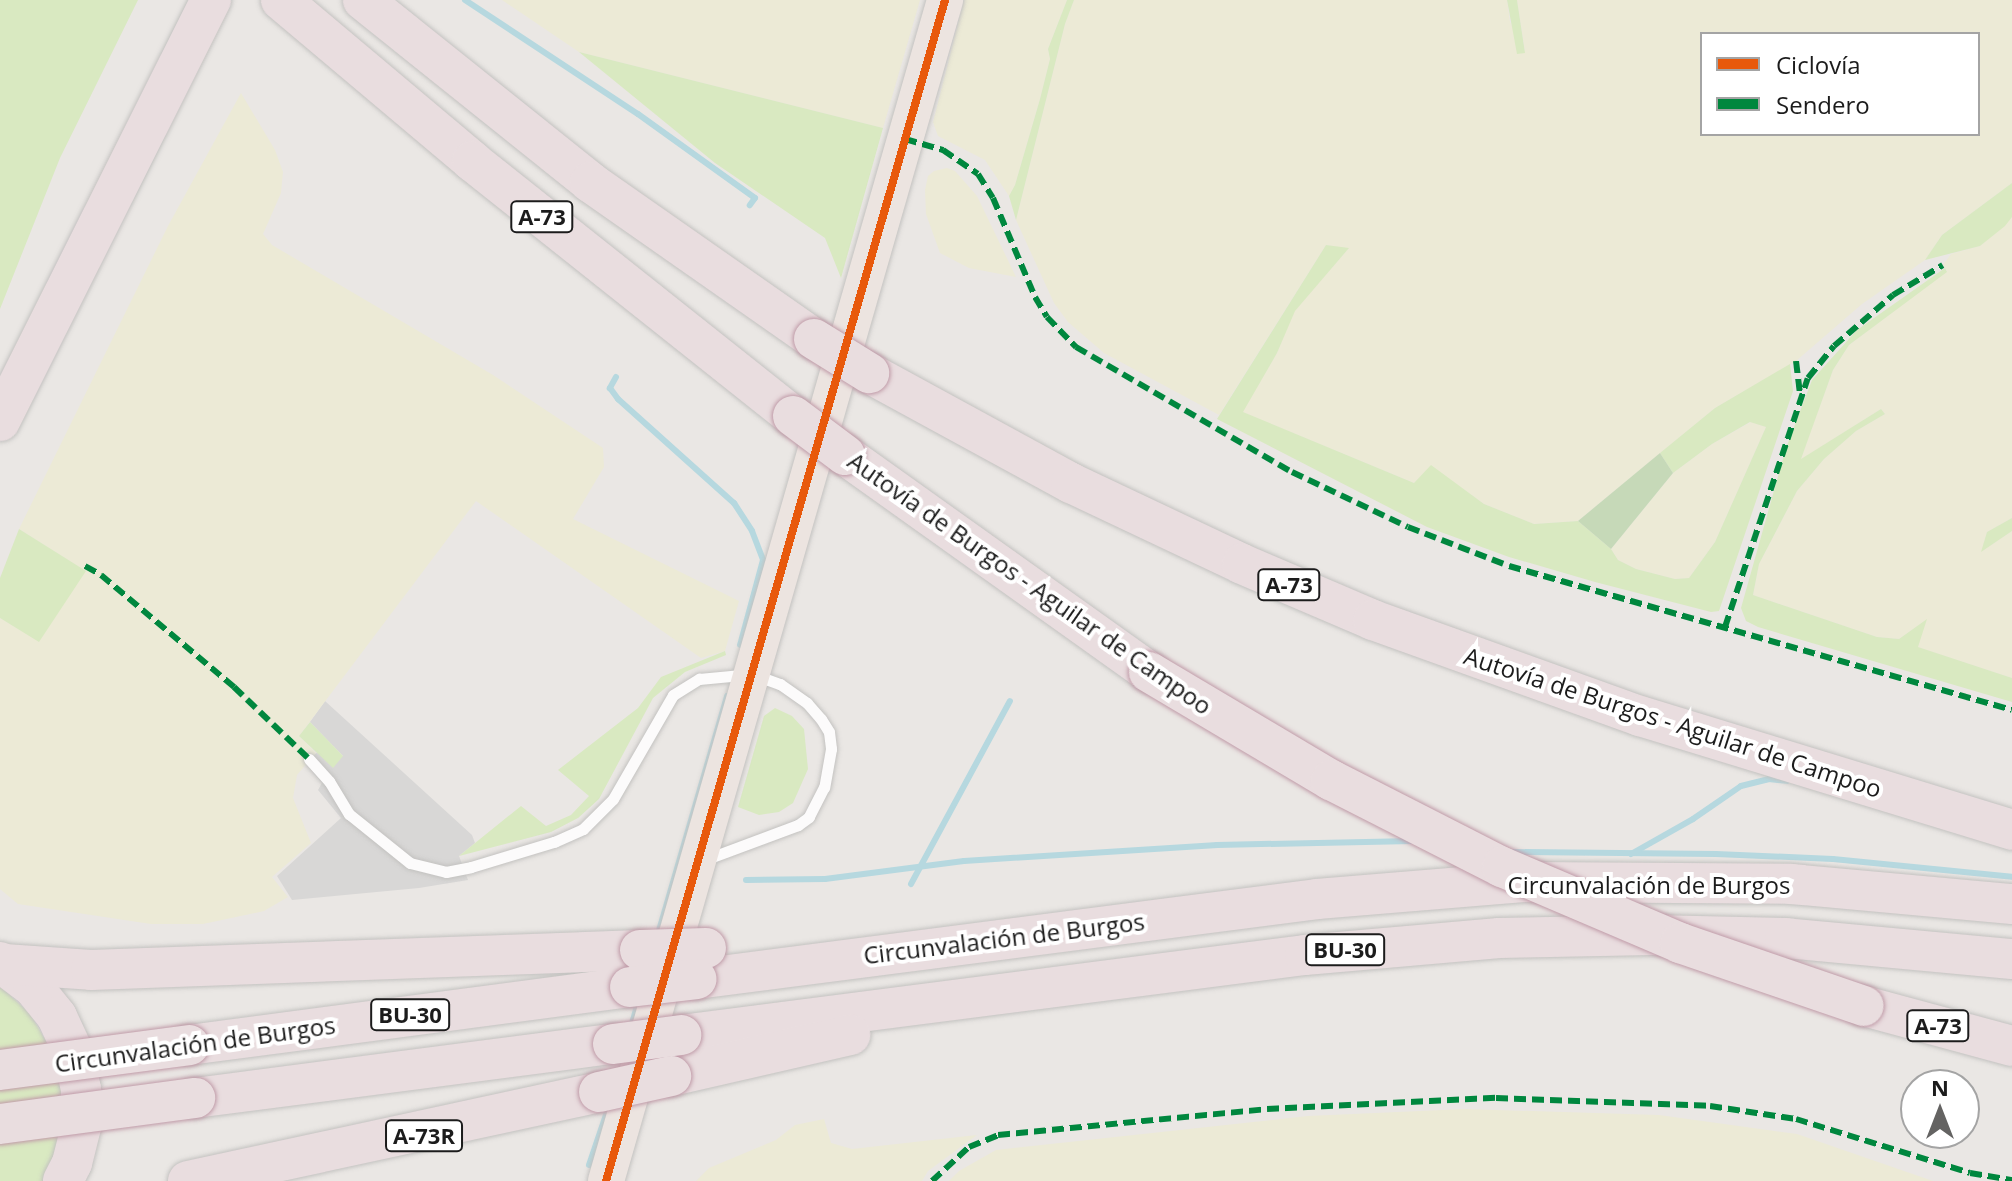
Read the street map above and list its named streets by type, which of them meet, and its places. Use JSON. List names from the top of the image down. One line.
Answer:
{"streets":{"highway":["A-73","Autovía de Burgos - Aguilar de Campoo","Circunvalación de Burgos","BU-30","A-73R"]},"crossings":[["Circunvalación de Burgos","BU-30"],["BU-30","A-73R"]],"legend":["Ciclovía","Sendero"],"north":"top"}
